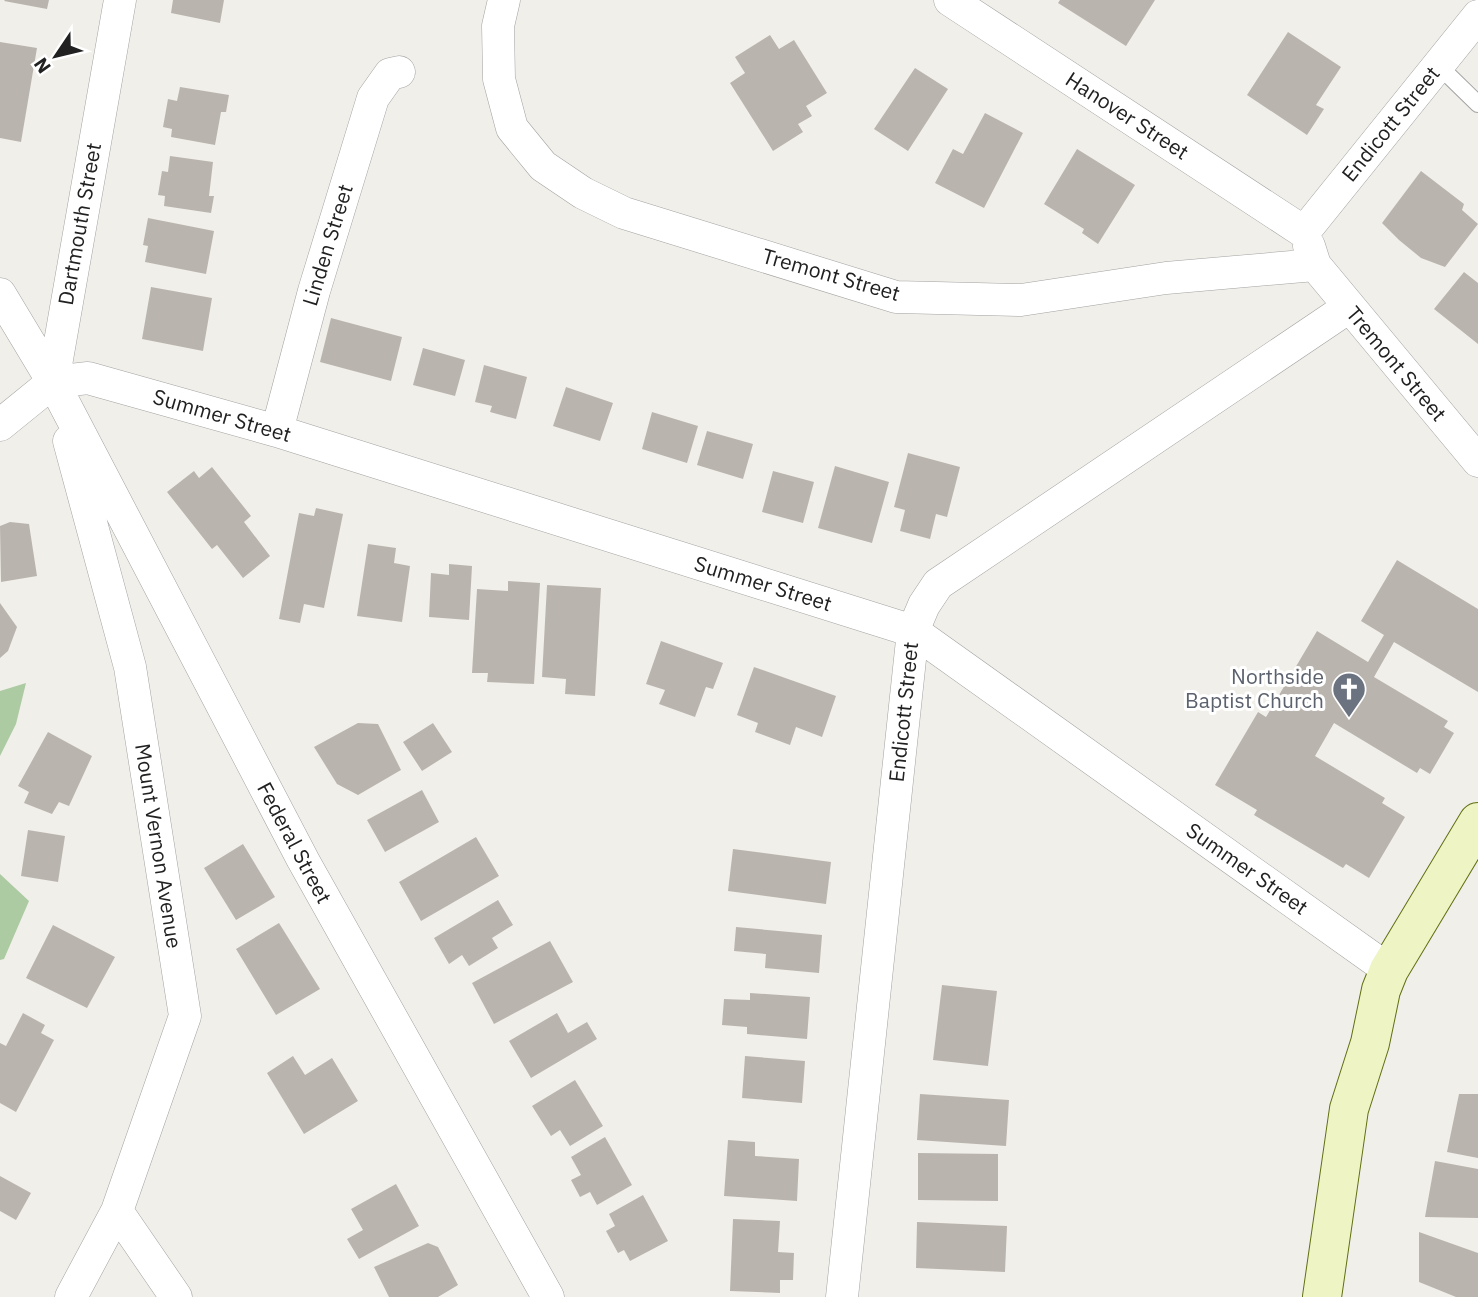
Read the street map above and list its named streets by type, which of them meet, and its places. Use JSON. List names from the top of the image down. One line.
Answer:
{"streets":{"street":["Hanover Street","Endicott Street","Dartmouth Street","Linden Street","Tremont Street","Summer Street","Federal Street","Mount Vernon Avenue"]},"crossings":[["Hanover Street","Endicott Street"],["Hanover Street","Tremont Street"],["Endicott Street","Tremont Street"],["Endicott Street","Summer Street"],["Dartmouth Street","Summer Street"],["Dartmouth Street","Federal Street"],["Dartmouth Street","Mount Vernon Avenue"],["Linden Street","Summer Street"],["Summer Street","Federal Street"],["Summer Street","Mount Vernon Avenue"],["Federal Street","Mount Vernon Avenue"]],"places":{"church":["Northside Baptist Church"]},"north":"bottom left"}
